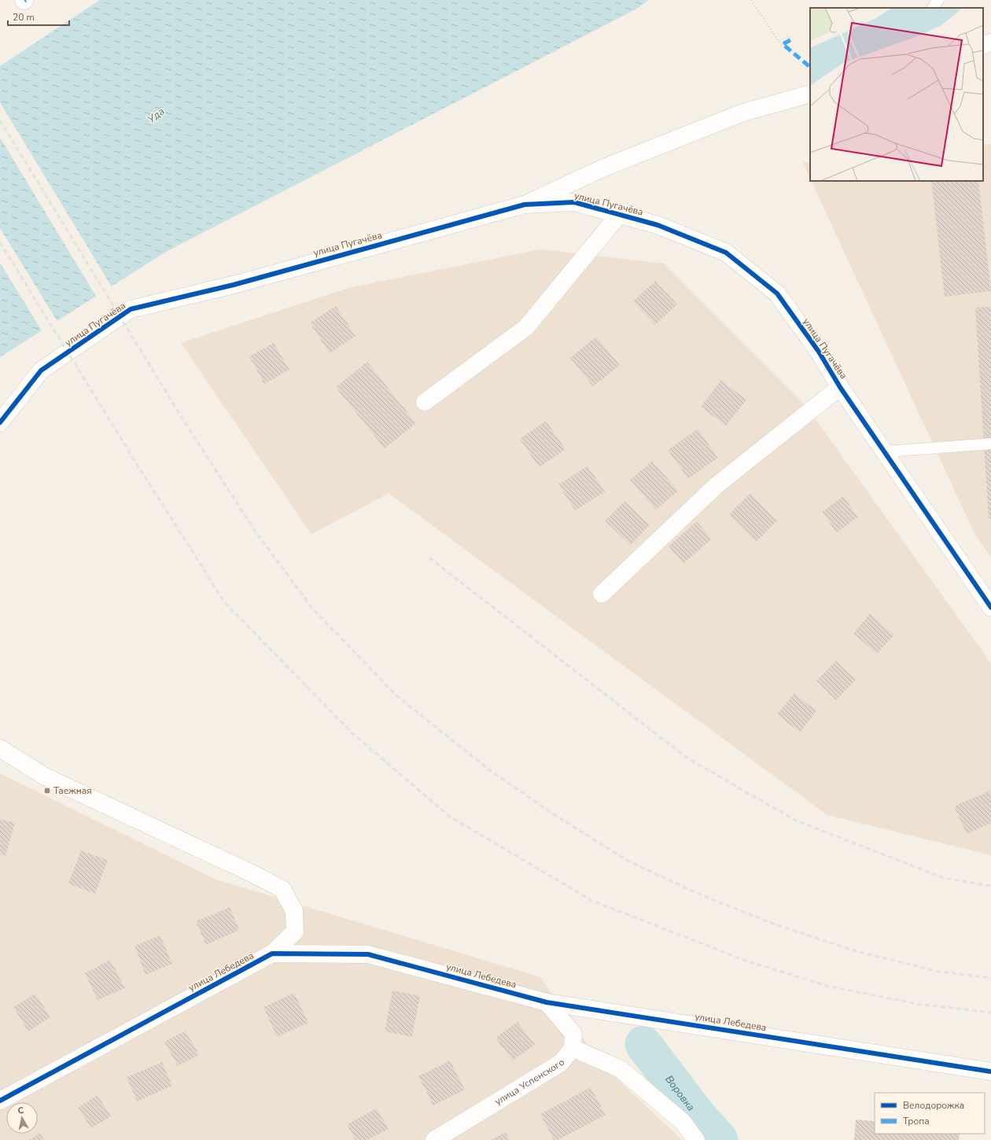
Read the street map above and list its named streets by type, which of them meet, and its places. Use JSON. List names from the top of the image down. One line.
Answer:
{"streets":{"street":["улица Пугачёва","улица Лебедева","улица Успенского"]},"water":["Уда","Воровка"],"places":{"transit":["Таежная"]},"legend":["Велодорожка","Тропа"],"scale_bar":"20 m","north":"top"}
